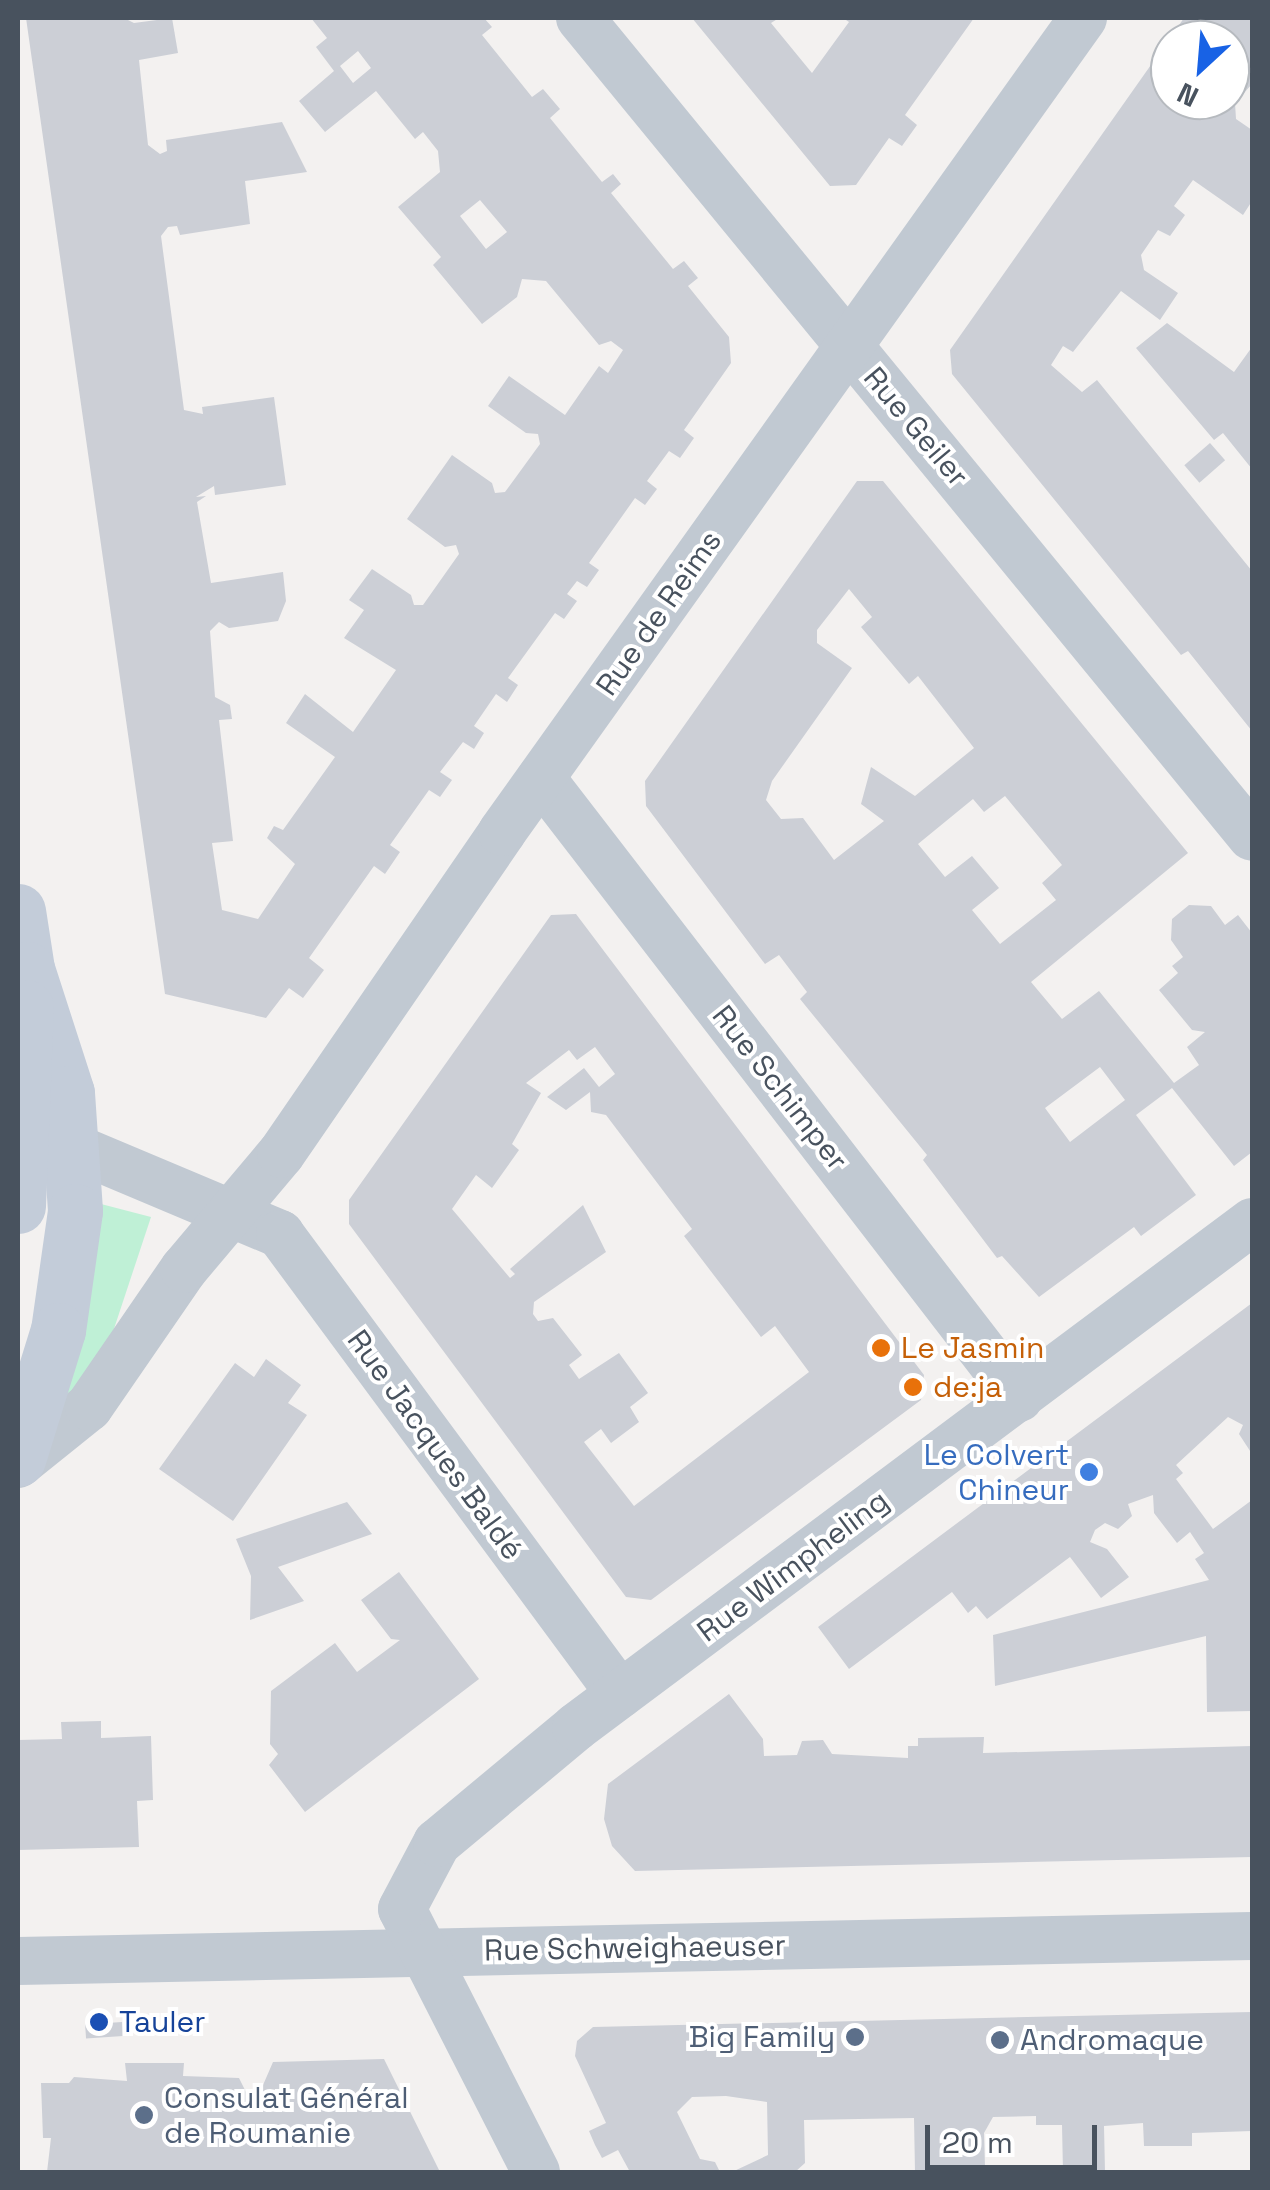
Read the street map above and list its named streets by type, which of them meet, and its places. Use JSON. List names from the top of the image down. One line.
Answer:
{"streets":{"street":["Rue Geiler","Rue de Reims","Rue Schimper","Rue Jacques Baldé","Rue Wimpheling","Rue Schweighaeuser"]},"crossings":[["Rue Geiler","Rue de Reims"],["Rue de Reims","Rue Schimper"],["Rue de Reims","Rue Jacques Baldé"],["Rue Schimper","Rue Wimpheling"],["Rue Jacques Baldé","Rue Wimpheling"],["Rue Wimpheling","Rue Schweighaeuser"]],"places":["Le Jasmin","de:ja","Le Colvert Chineur","Tauler","Big Family","Andromaque","Consulat Général de Roumanie"],"scale_bar":"20 m","north":"bottom left"}
